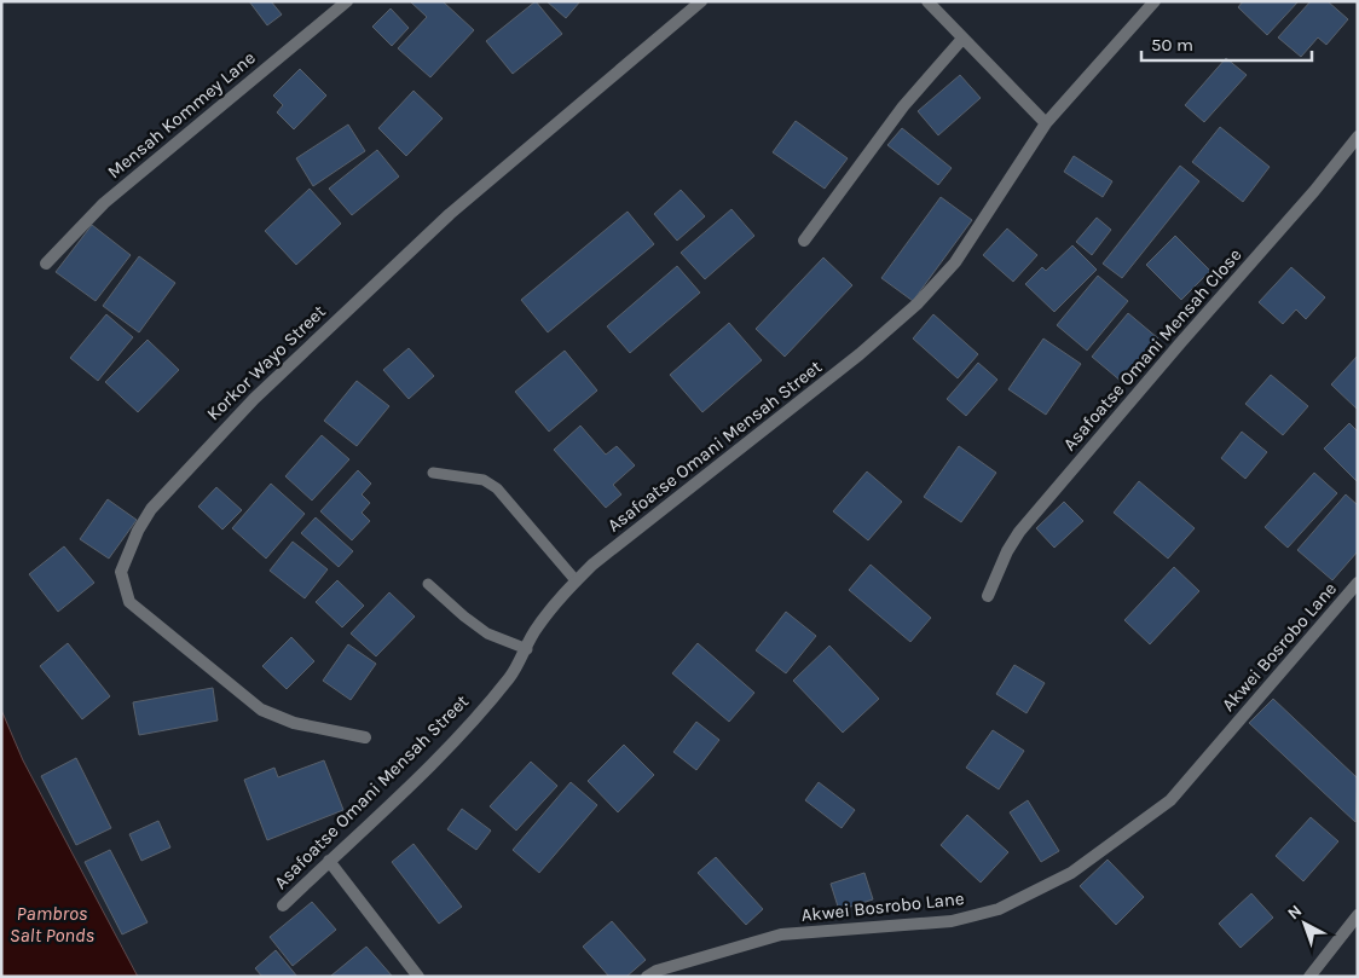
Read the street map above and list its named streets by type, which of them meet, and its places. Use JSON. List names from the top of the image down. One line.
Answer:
{"streets":{"street":["Mensah Kommey Lane","Asafoatse Omani Mensah Close","Korkor Wayo Street","Asafoatse Omani Mensah Street","Akwei Bosrobo Lane"]},"water":["Pambros Salt Ponds"],"scale_bar":"50 m","north":"top left"}
